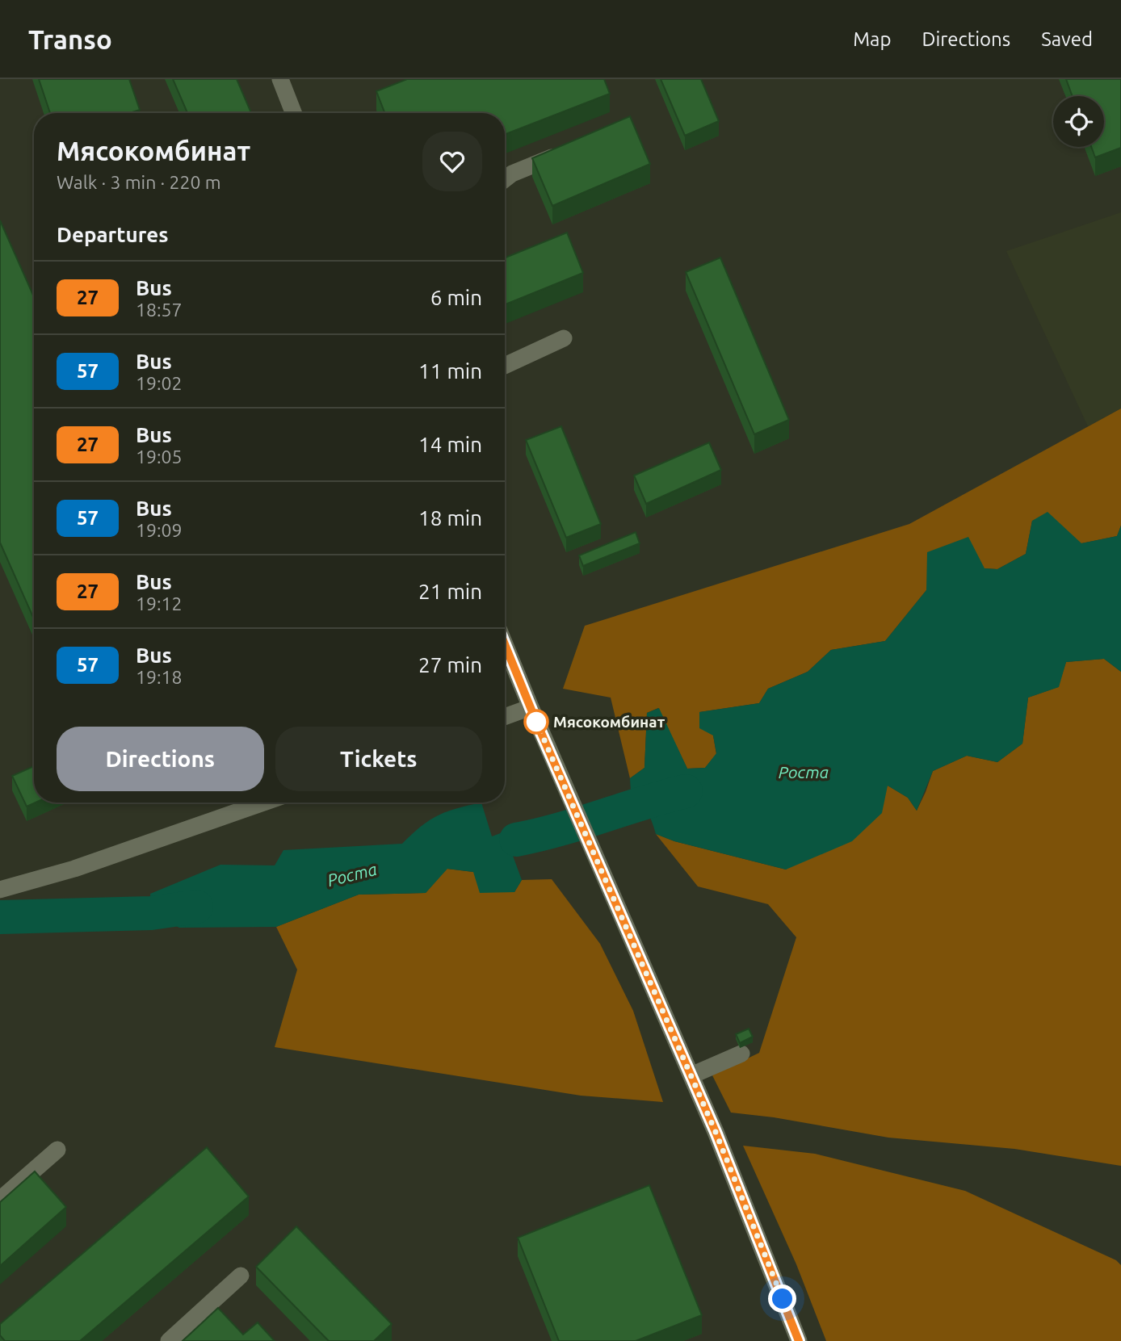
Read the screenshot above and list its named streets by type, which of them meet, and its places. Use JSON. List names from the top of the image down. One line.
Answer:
{"water":["Роста"],"places":["Мясокомбинат"],"lines":["bus line 27"],"page":{"header":"Transo","nav":["Map","Directions","Saved"],"heading":[["Мясокомбинат","Walk · 3 min · 220 m"],"Departures"],"list":[{"mark":"27","name":"Bus","note":"18:57","value":"6 min"},{"mark":"57","name":"Bus","note":"19:02","value":"11 min"},{"mark":"27","name":"Bus","note":"19:05","value":"14 min"},{"mark":"57","name":"Bus","note":"19:09","value":"18 min"},{"mark":"27","name":"Bus","note":"19:12","value":"21 min"},{"mark":"57","name":"Bus","note":"19:18","value":"27 min"}],"buttons":["Directions","Tickets"]}}
